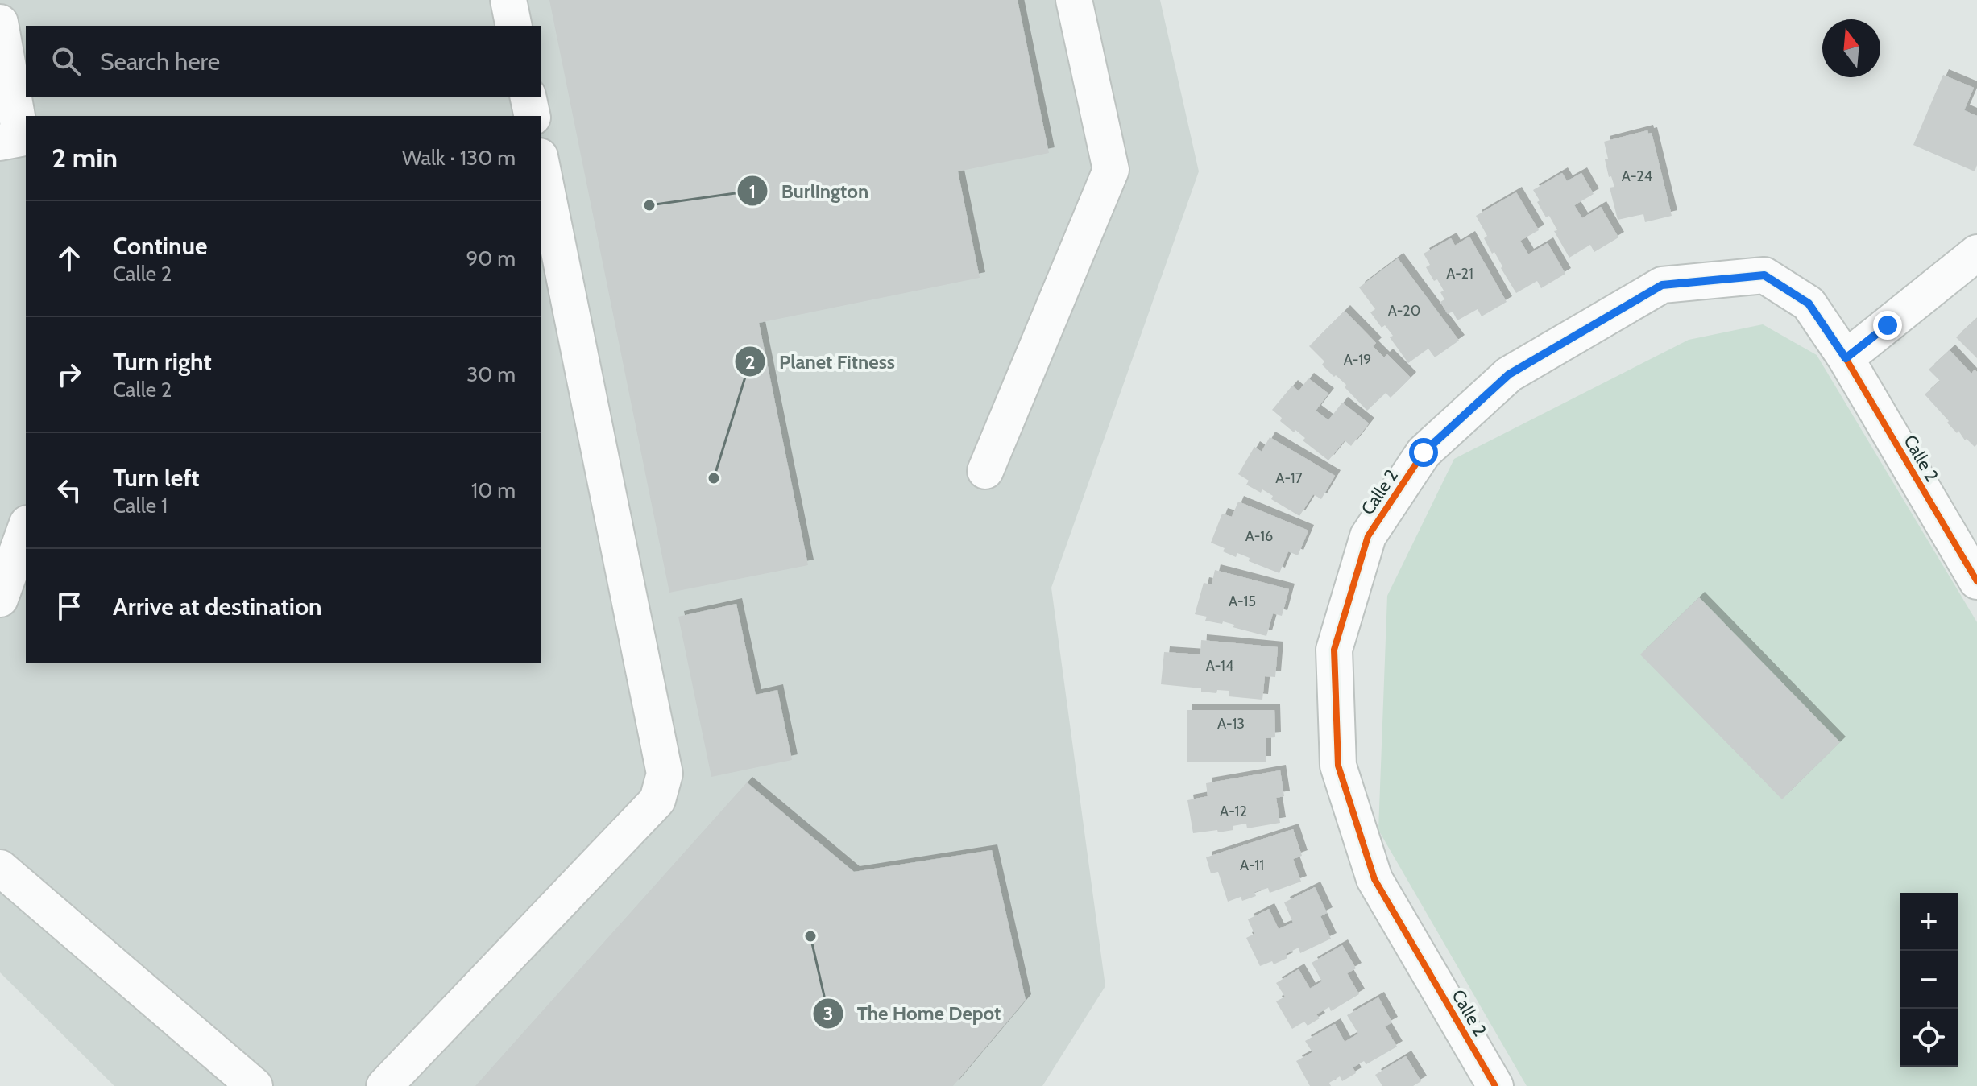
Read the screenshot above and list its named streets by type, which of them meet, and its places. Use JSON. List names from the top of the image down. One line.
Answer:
{"streets":{"street":["Calle 2"]},"places":["Burlington","Planet Fitness","The Home Depot"],"house_numbers":["A-24","A-21","A-20","A-19","A-17","A-16","A-15","A-14","A-13","A-12","A-11"],"north":"top","page":{"search":"Search here","heading":["2 min","Walk · 130 m"],"list":[["Continue","Calle 2","90 m"],["Turn right","Calle 2","30 m"],["Turn left","Calle 1","10 m"],"Arrive at destination"],"map_buttons":["+","−"]}}
